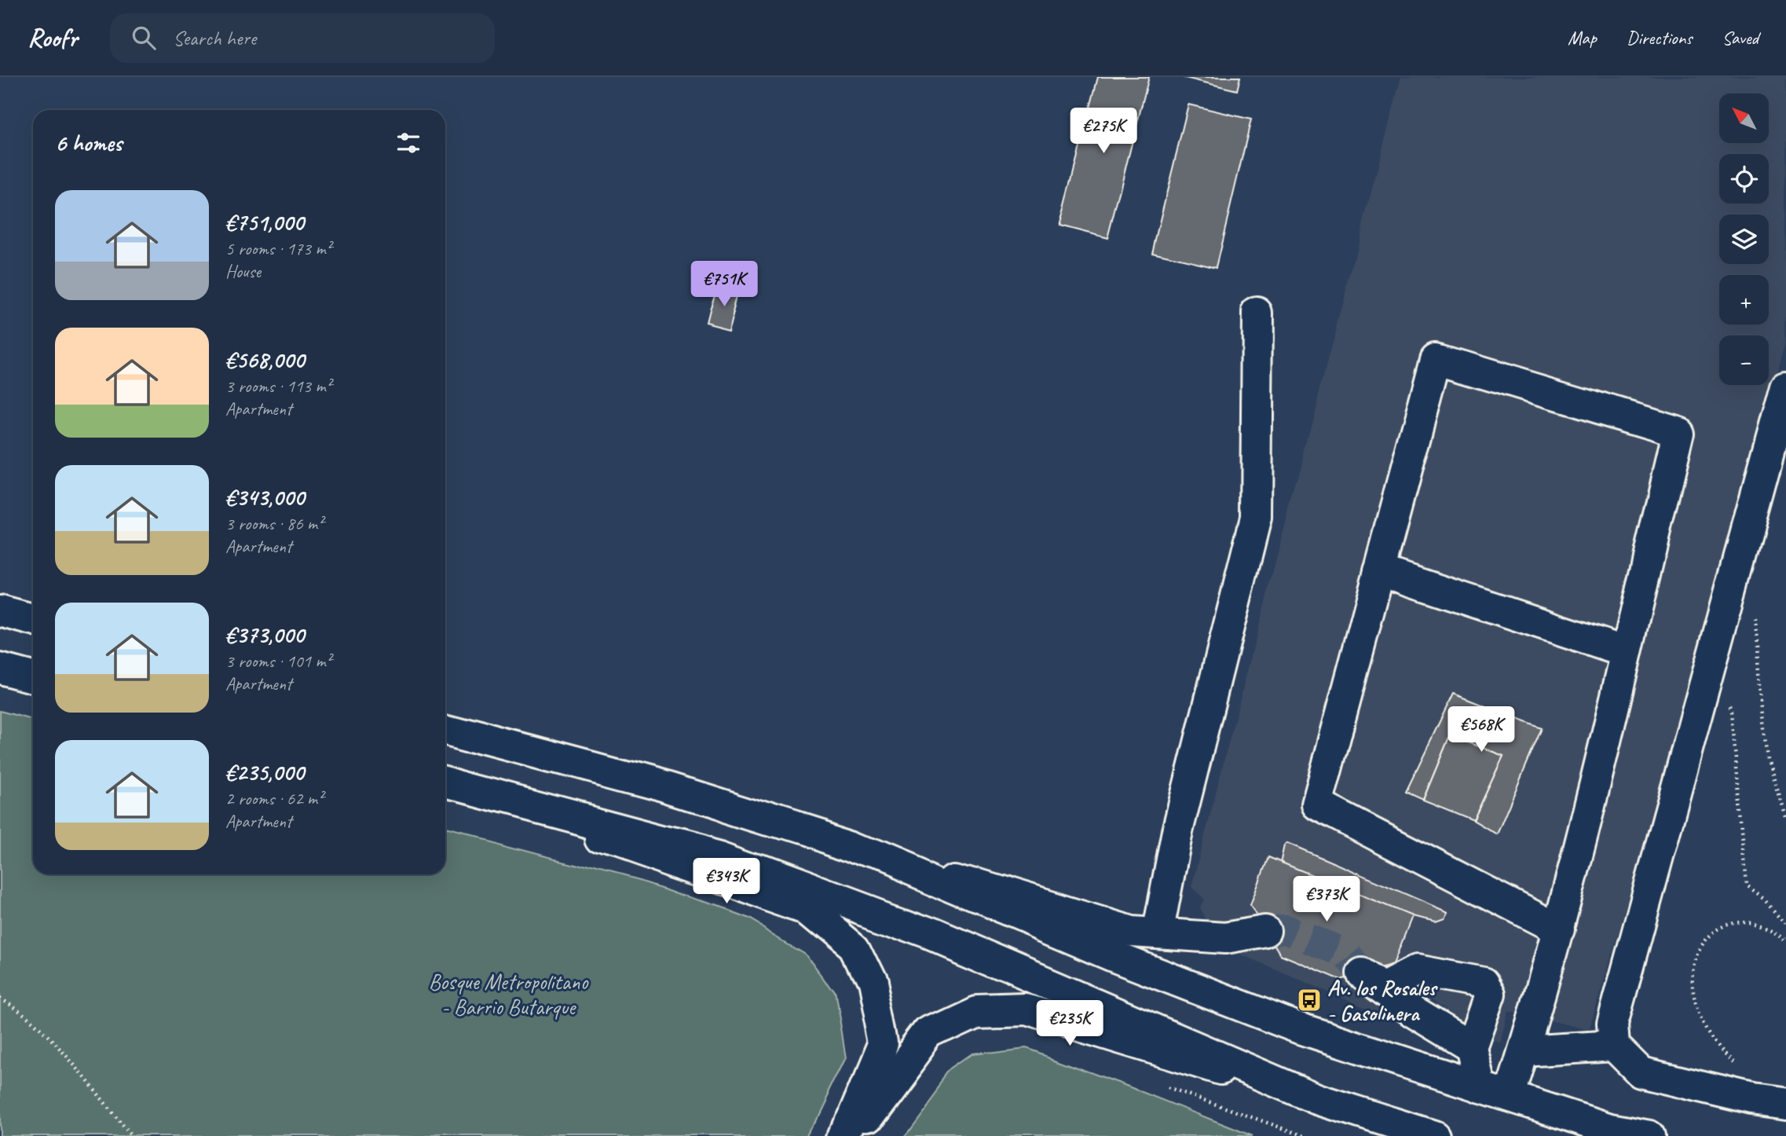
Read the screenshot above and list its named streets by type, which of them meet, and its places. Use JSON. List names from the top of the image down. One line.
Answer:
{"parks":["Bosque Metropolitano - Barrio Butarque"],"places":{"bus stop":["Av. los Rosales - Gasolinera"]},"north":"top left","page":{"header":"Roofr","search":"Search here","nav":["Map","Directions","Saved"],"map_buttons":["+","−"],"price":["€275K","€751K","€568K","€343K","€373K","€235K"],"heading":"6 homes","list":[{"name":"€751,000","note":"5 rooms · 173 m² · House"},{"name":"€568,000","note":"3 rooms · 113 m² · Apartment"},{"name":"€343,000","note":"3 rooms · 86 m² · Apartment"},{"name":"€373,000","note":"3 rooms · 101 m² · Apartment"},{"name":"€235,000","note":"2 rooms · 62 m² · Apartment"}]}}
